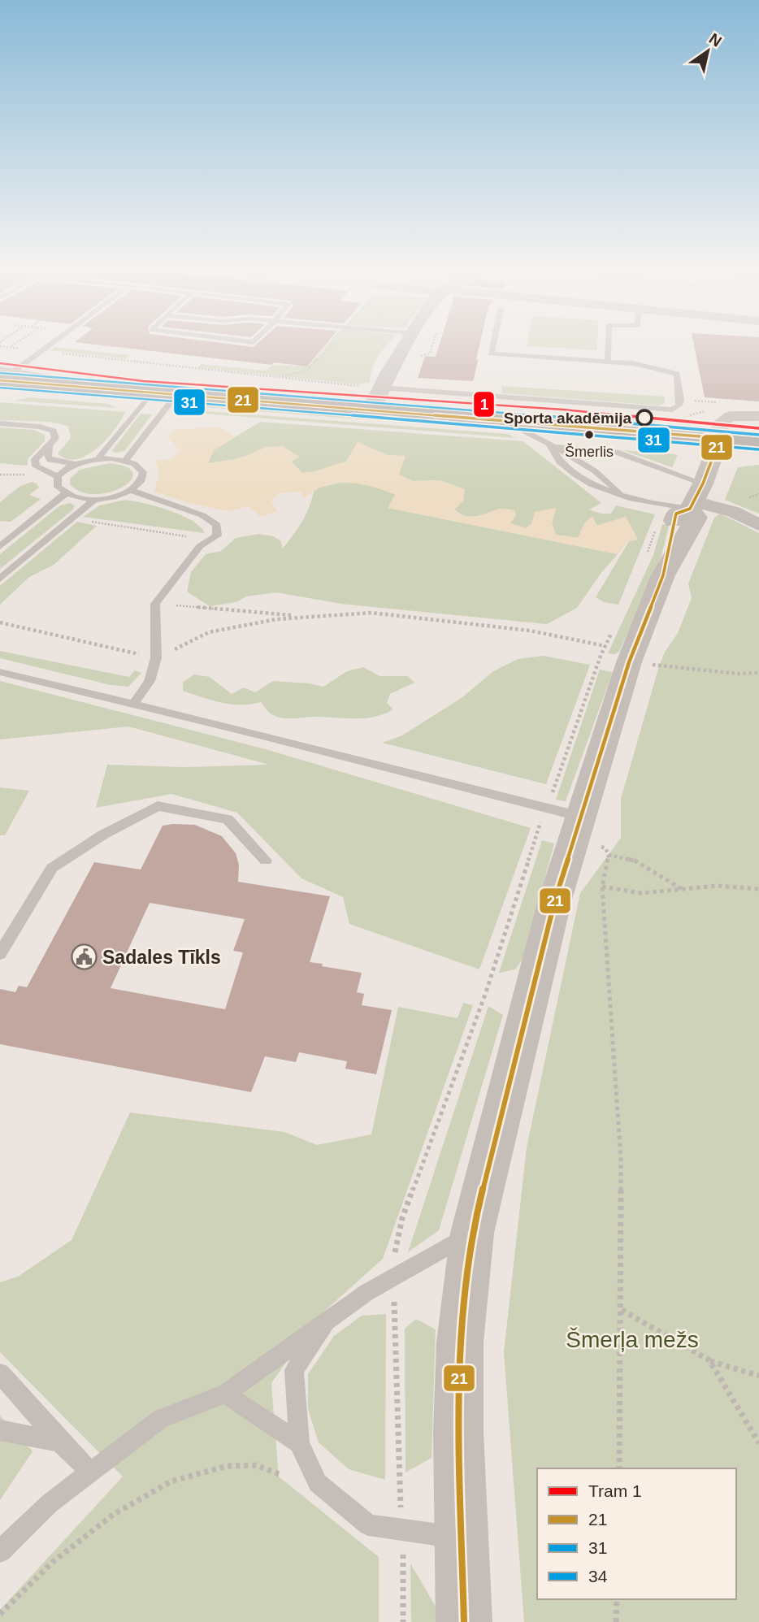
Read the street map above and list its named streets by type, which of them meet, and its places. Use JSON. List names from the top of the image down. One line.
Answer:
{"parks":["Šmerļa mežs"],"places":{"other":["Sporta akadēmija","Šmerlis"],"public building":["Sadales Tīkls"]},"lines":["tram line 1","transit line 34","transit line 21","transit line 31"],"legend":["Tram 1","21","31","34"],"north":"top right"}
